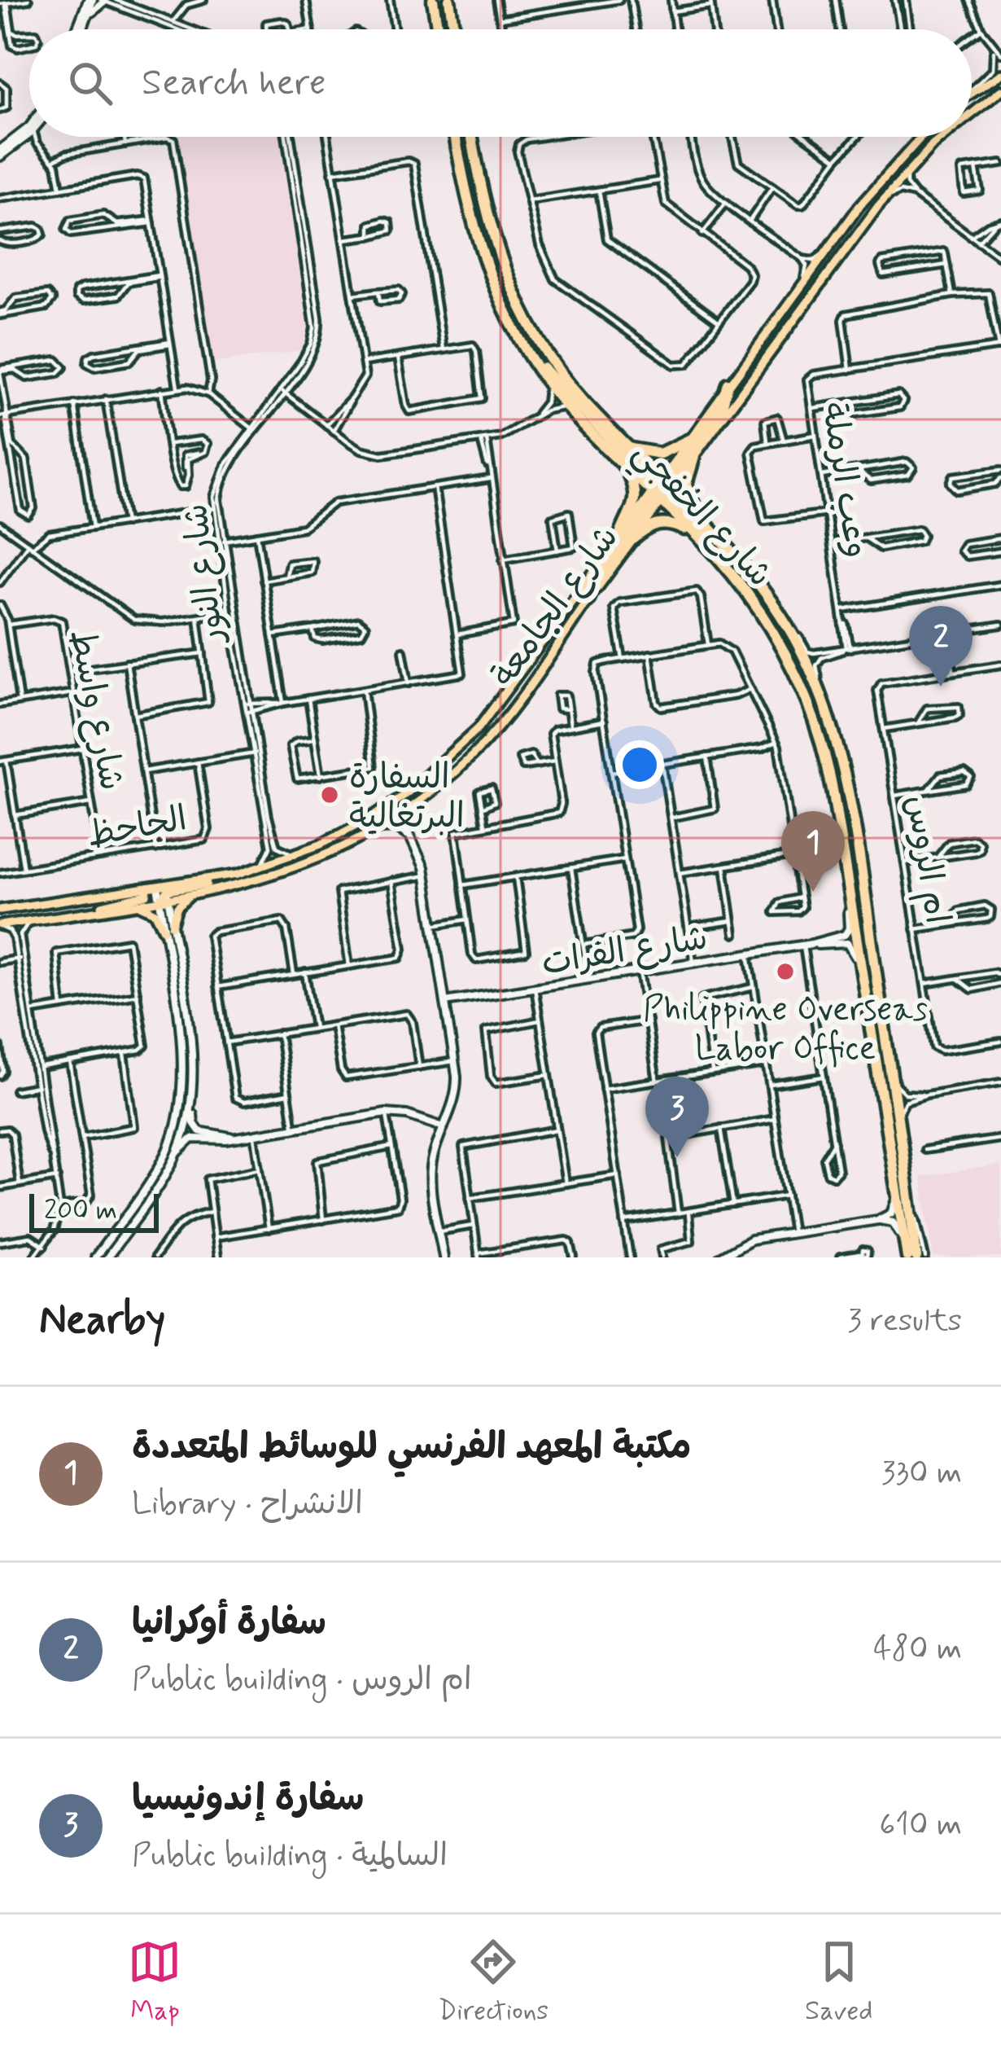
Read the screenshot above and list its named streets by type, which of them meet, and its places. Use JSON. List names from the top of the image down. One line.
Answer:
{"streets":{"highway":["شارع الخفجي"],"main road":["شارع الجامعة"],"street":["وعب الرملة","شارع النور","شارع واسط","الجاحظ","ام الروس","شارع الفرات"]},"crossings":[["شارع الخفجي","شارع الجامعة"],["شارع الخفجي","شارع الفرات"],["شارع النور","شارع الجامعة"],["شارع واسط","الجاحظ"]],"places":["السفارة البرتغالية","Philippine Overseas Labor Office"],"scale_bar":"200 m","page":{"search":"Search here","pins":["2","1","3"],"scale":"200 m","heading":["Nearby","3 results"],"list":[{"mark":"1","name":"مكتبة المعهد الفرنسي للوسائط المتعددة","note":"Library · الانشراح","value":"330 m"},{"mark":"2","name":"سفارة أوكرانيا","note":"Public building · ام الروس","value":"480 m"},{"mark":"3","name":"سفارة إندونيسيا","note":"Public building · السالمية","value":"610 m"}],"nav":["Map","Directions","Saved"]}}
